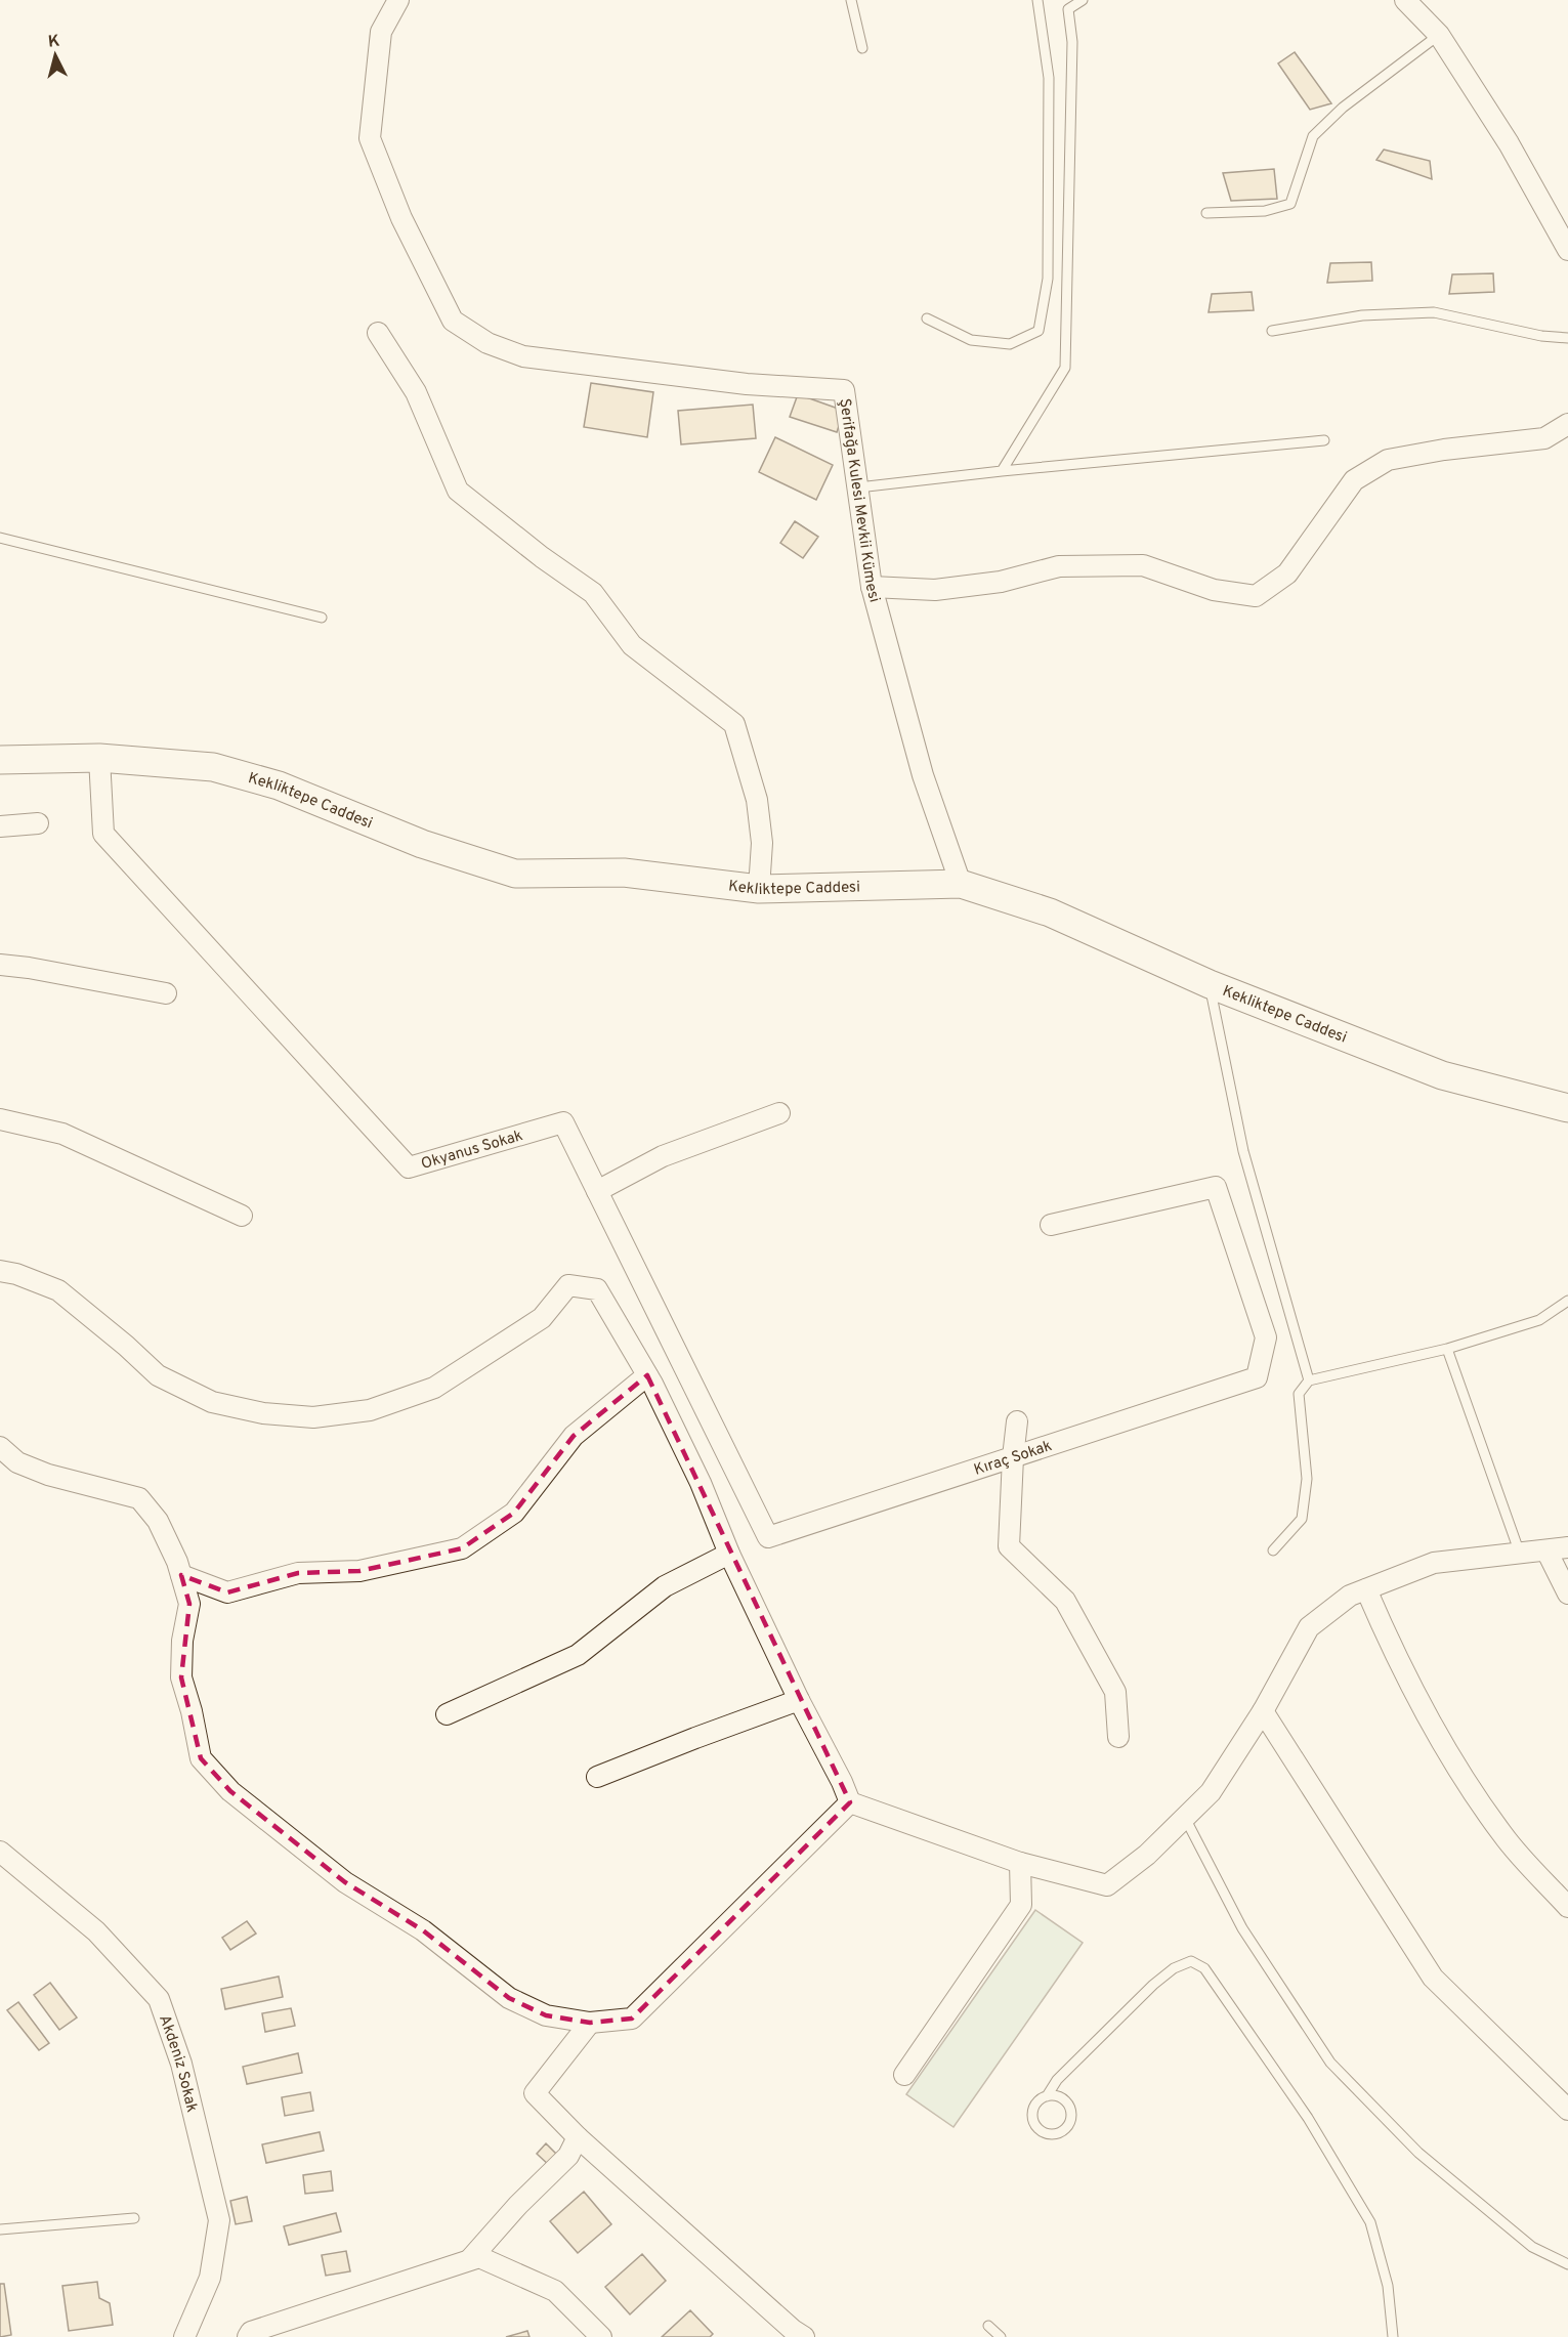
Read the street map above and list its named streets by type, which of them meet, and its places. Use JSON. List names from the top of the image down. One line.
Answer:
{"streets":{"street":["Şerifağa Kulesi Mevkii Kümesi","Kekliktepe Caddesi","Okyanus Sokak","Kıraç Sokak","Akdeniz Sokak"]},"crossings":[["Şerifağa Kulesi Mevkii Kümesi","Kekliktepe Caddesi"],["Kekliktepe Caddesi","Okyanus Sokak"],["Okyanus Sokak","Kıraç Sokak"]],"north":"top"}
